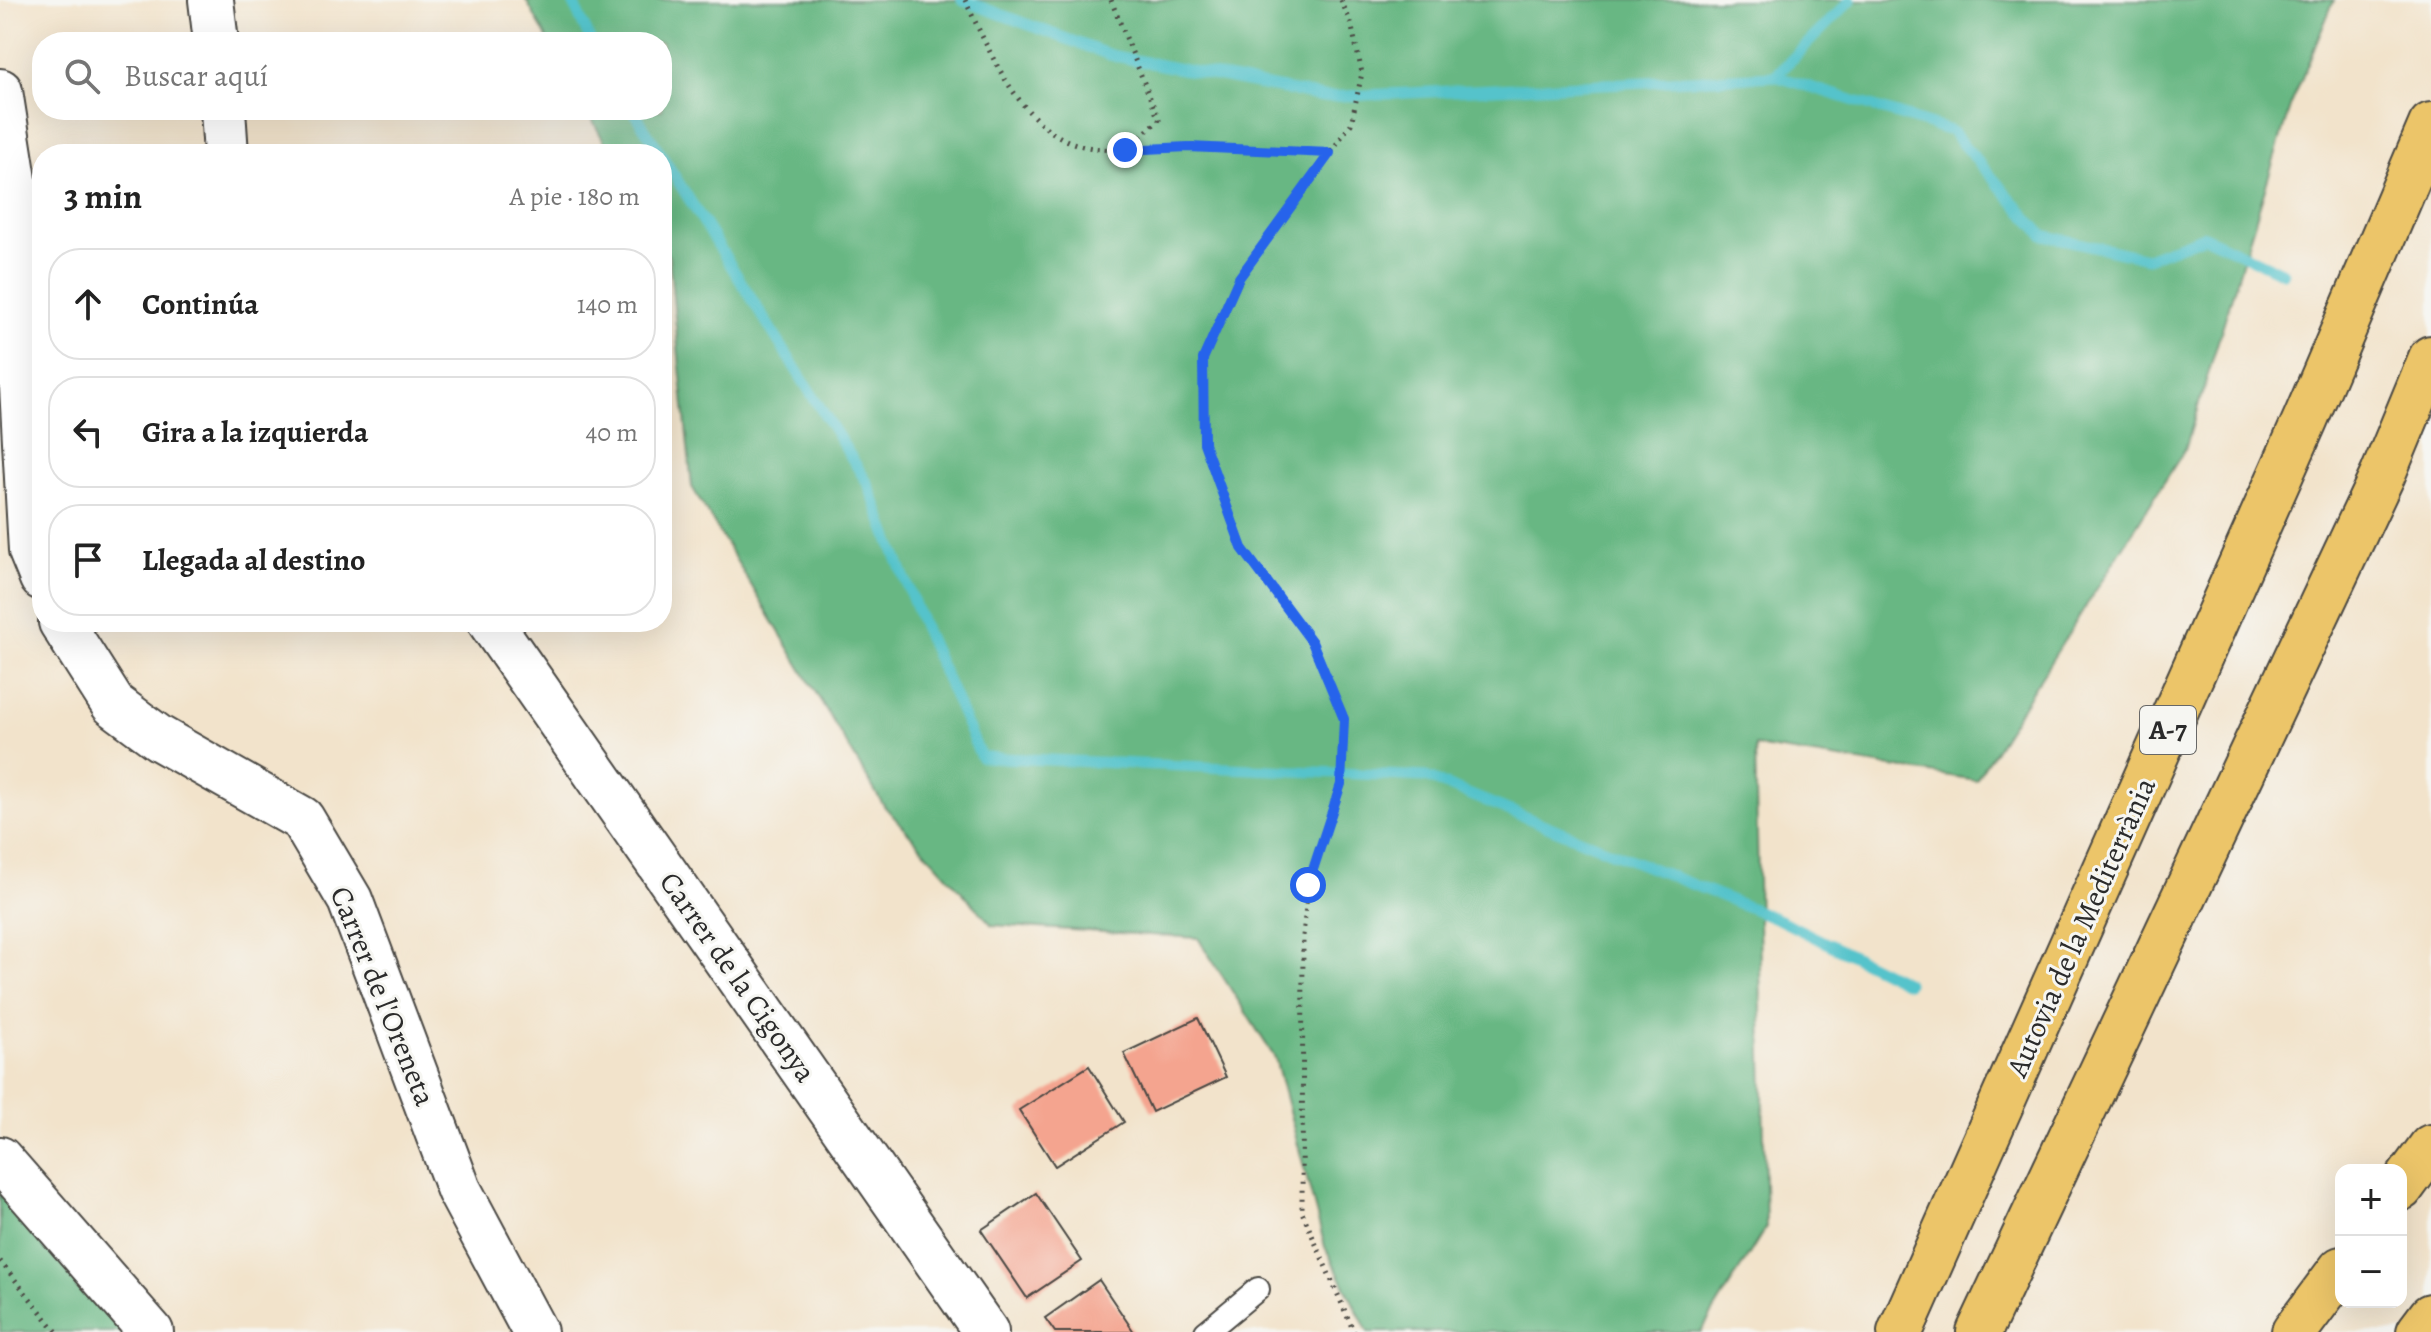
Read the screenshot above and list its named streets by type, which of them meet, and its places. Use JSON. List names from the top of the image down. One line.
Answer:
{"streets":{"highway":["A-7","Autovia de la Mediterrània"],"street":["Carrer de la Cigonya","Carrer de l'Oreneta"]},"page":{"search":"Buscar aquí","heading":["3 min","A pie · 180 m"],"list":[["Continúa","140 m"],["Gira a la izquierda","40 m"],"Llegada al destino"],"map_buttons":["+","−"]}}
